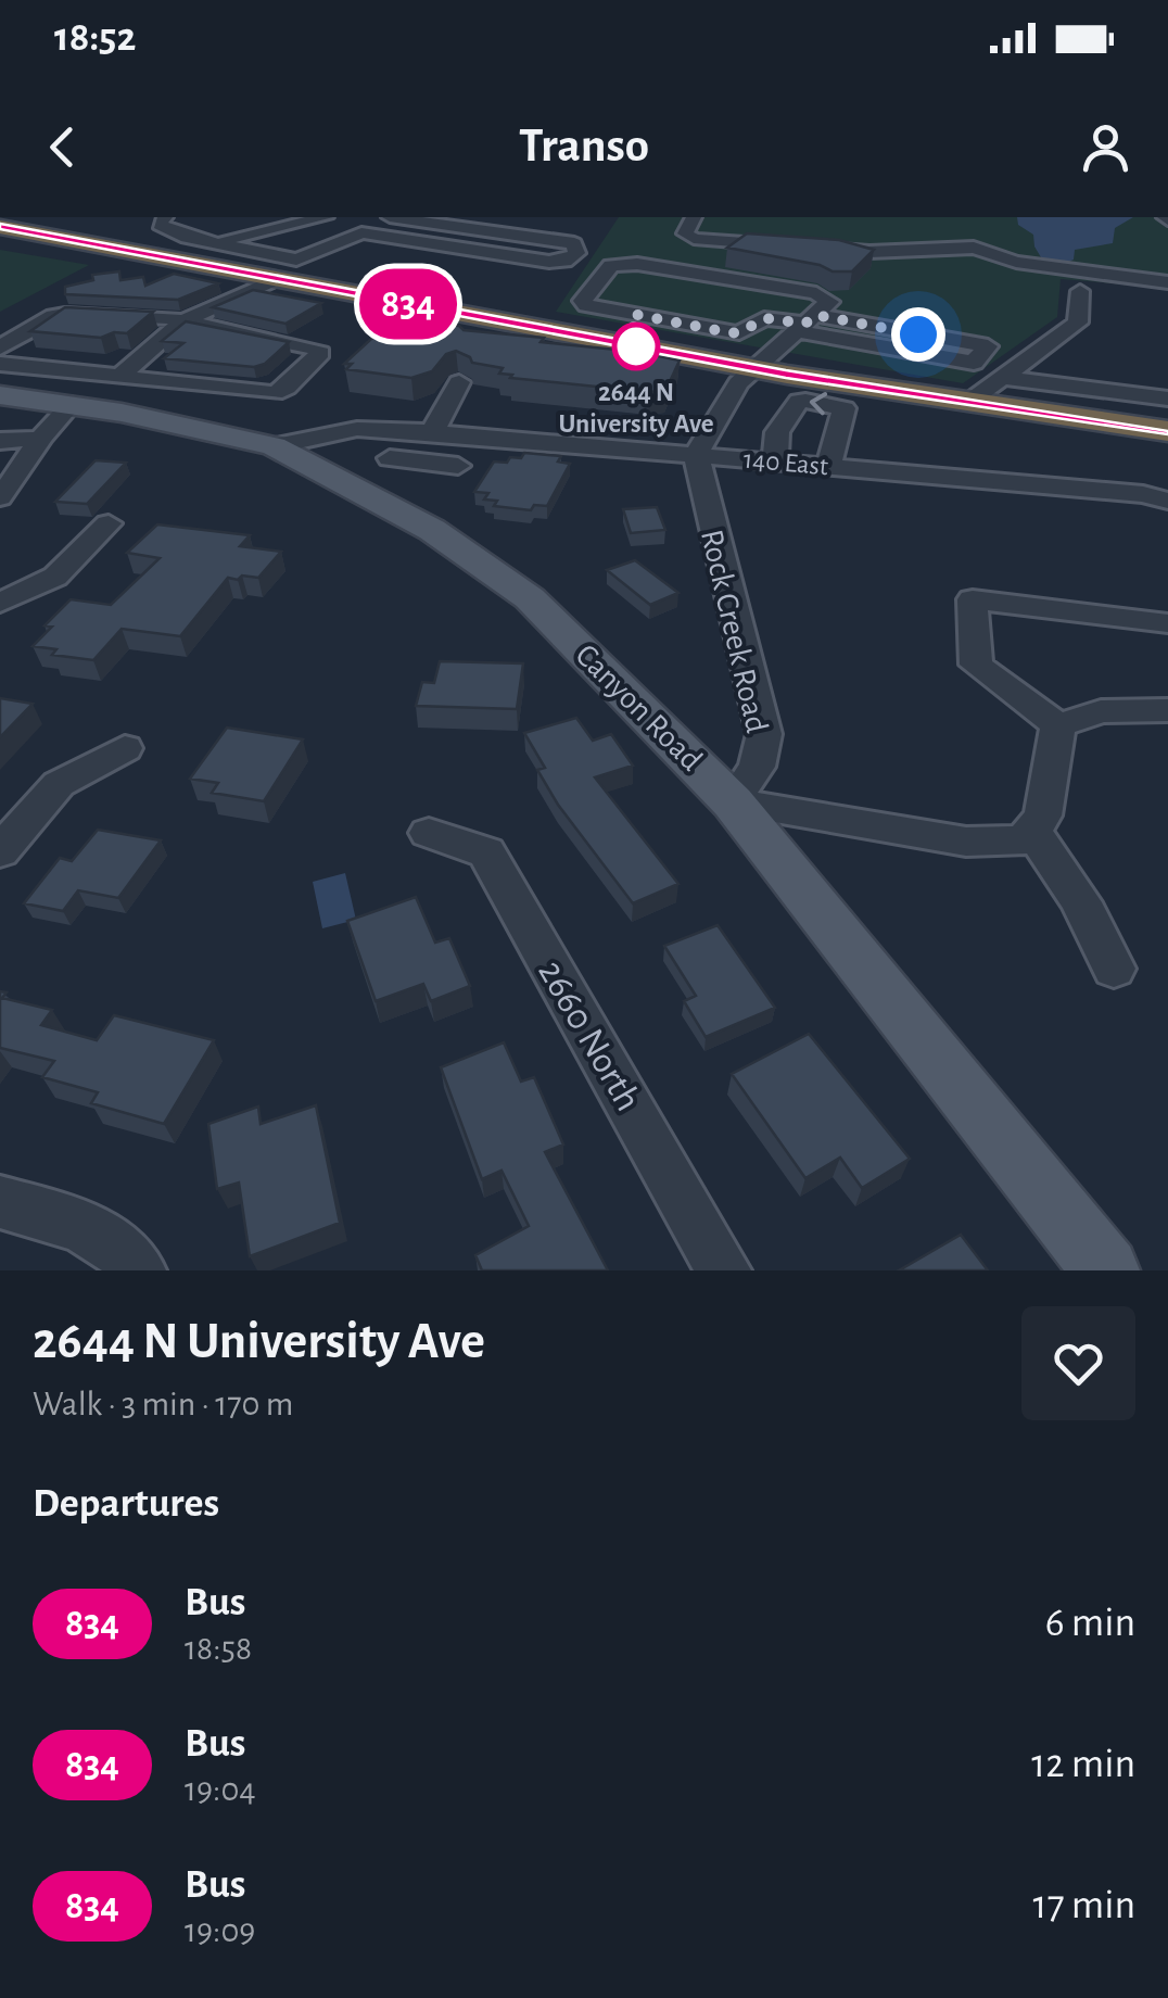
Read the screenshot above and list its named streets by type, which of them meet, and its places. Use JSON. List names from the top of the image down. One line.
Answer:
{"streets":{"main road":["Canyon Road"],"street":["140 East","Rock Creek Road","2660 North"]},"crossings":[["140 East","Rock Creek Road"],["140 East","Canyon Road"],["Rock Creek Road","Canyon Road"]],"places":["2644 N University Ave"],"lines":["bus line 834"],"page":{"status":"18:52","header":"Transo","on_map":"834","heading":[["2644 N University Ave","Walk · 3 min · 170 m"],"Departures"],"list":[{"mark":"834","name":"Bus","note":"18:58","value":"6 min"},{"mark":"834","name":"Bus","note":"19:04","value":"12 min"},{"mark":"834","name":"Bus","note":"19:09","value":"17 min"}]}}
